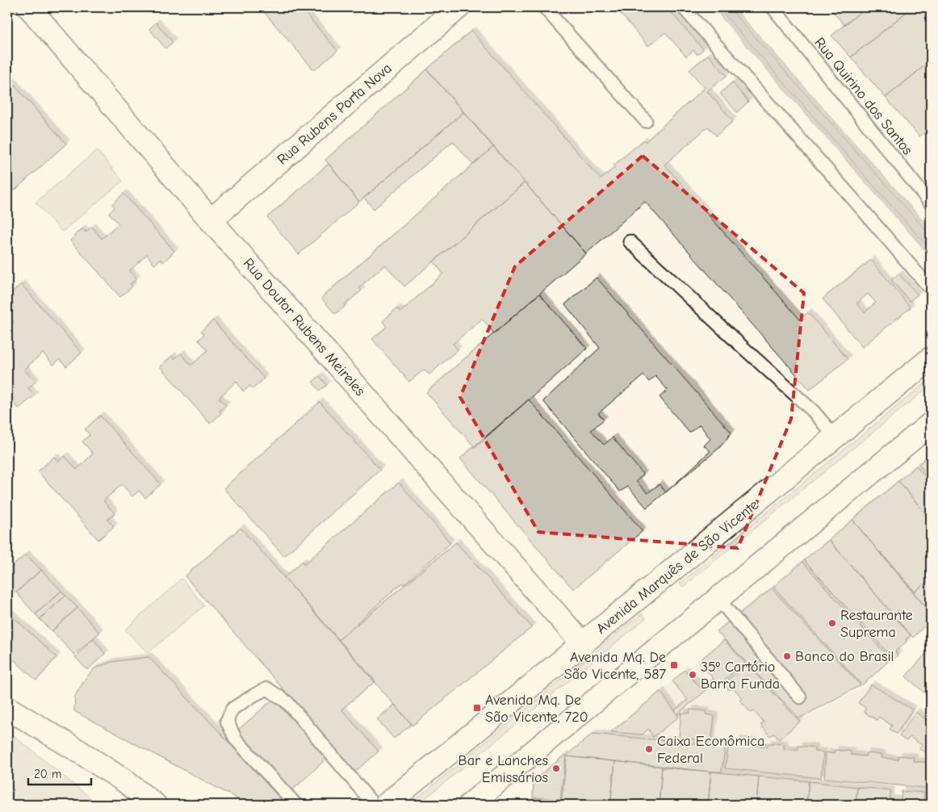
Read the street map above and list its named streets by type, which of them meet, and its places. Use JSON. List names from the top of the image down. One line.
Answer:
{"streets":{"main road":["Rua Rubens Porta Nova","Rua Doutor Rubens Meireles","Avenida Marquês de São Vicente"],"lane":["Rua Quirino dos Santos"]},"crossings":[["Rua Rubens Porta Nova","Rua Doutor Rubens Meireles"],["Rua Doutor Rubens Meireles","Avenida Marquês de São Vicente"]],"places":{"other":["Restaurante Suprema","Banco do Brasil","35º Cartório Barra Funda","Caixa Econômica Federal","Bar e Lanches Emissários"],"transit":["Avenida Mq. De São Vicente, 587","Avenida Mq. De São Vicente, 720"]},"scale_bar":"20 m"}
